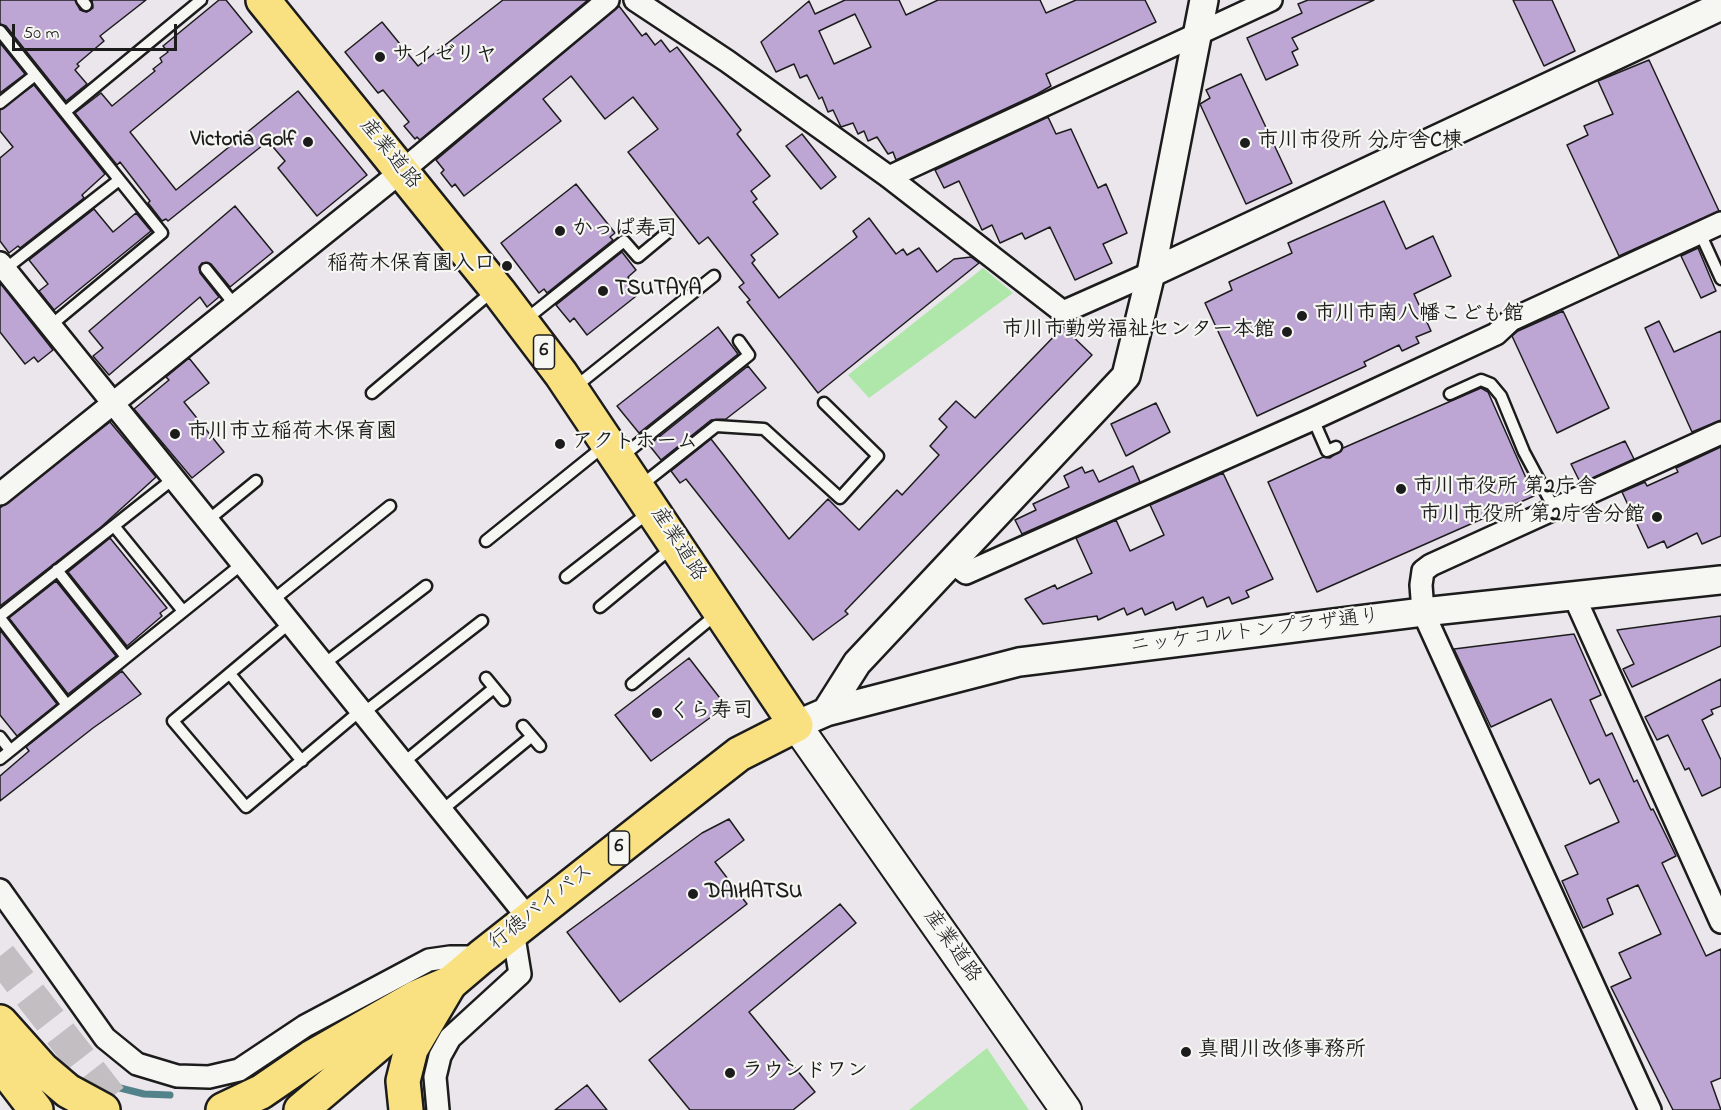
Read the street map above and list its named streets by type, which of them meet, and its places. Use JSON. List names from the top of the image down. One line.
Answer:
{"streets":{"main road":["産業道路","6","行徳バイパス"],"street":["ニッケコルトンプラザ通り"]},"crossings":[["産業道路","ニッケコルトンプラザ通り"],["産業道路","行徳バイパス"],["ニッケコルトンプラザ通り","行徳バイパス"]],"places":["サイゼリヤ","Victoria Golf","市川市役所 分庁舎C棟","かっぱ寿司","稲荷木保育園入口","TSUTAYA","市川市南八幡こども館","市川市勤労福祉センター本館","市川市立稲荷木保育園","アクトホーム","市川市役所 第2庁舎","市川市役所 第2庁舎分館","くら寿司","DAIHATSU","真間川改修事務所","ラウンドワン"],"scale_bar":"50 m"}
